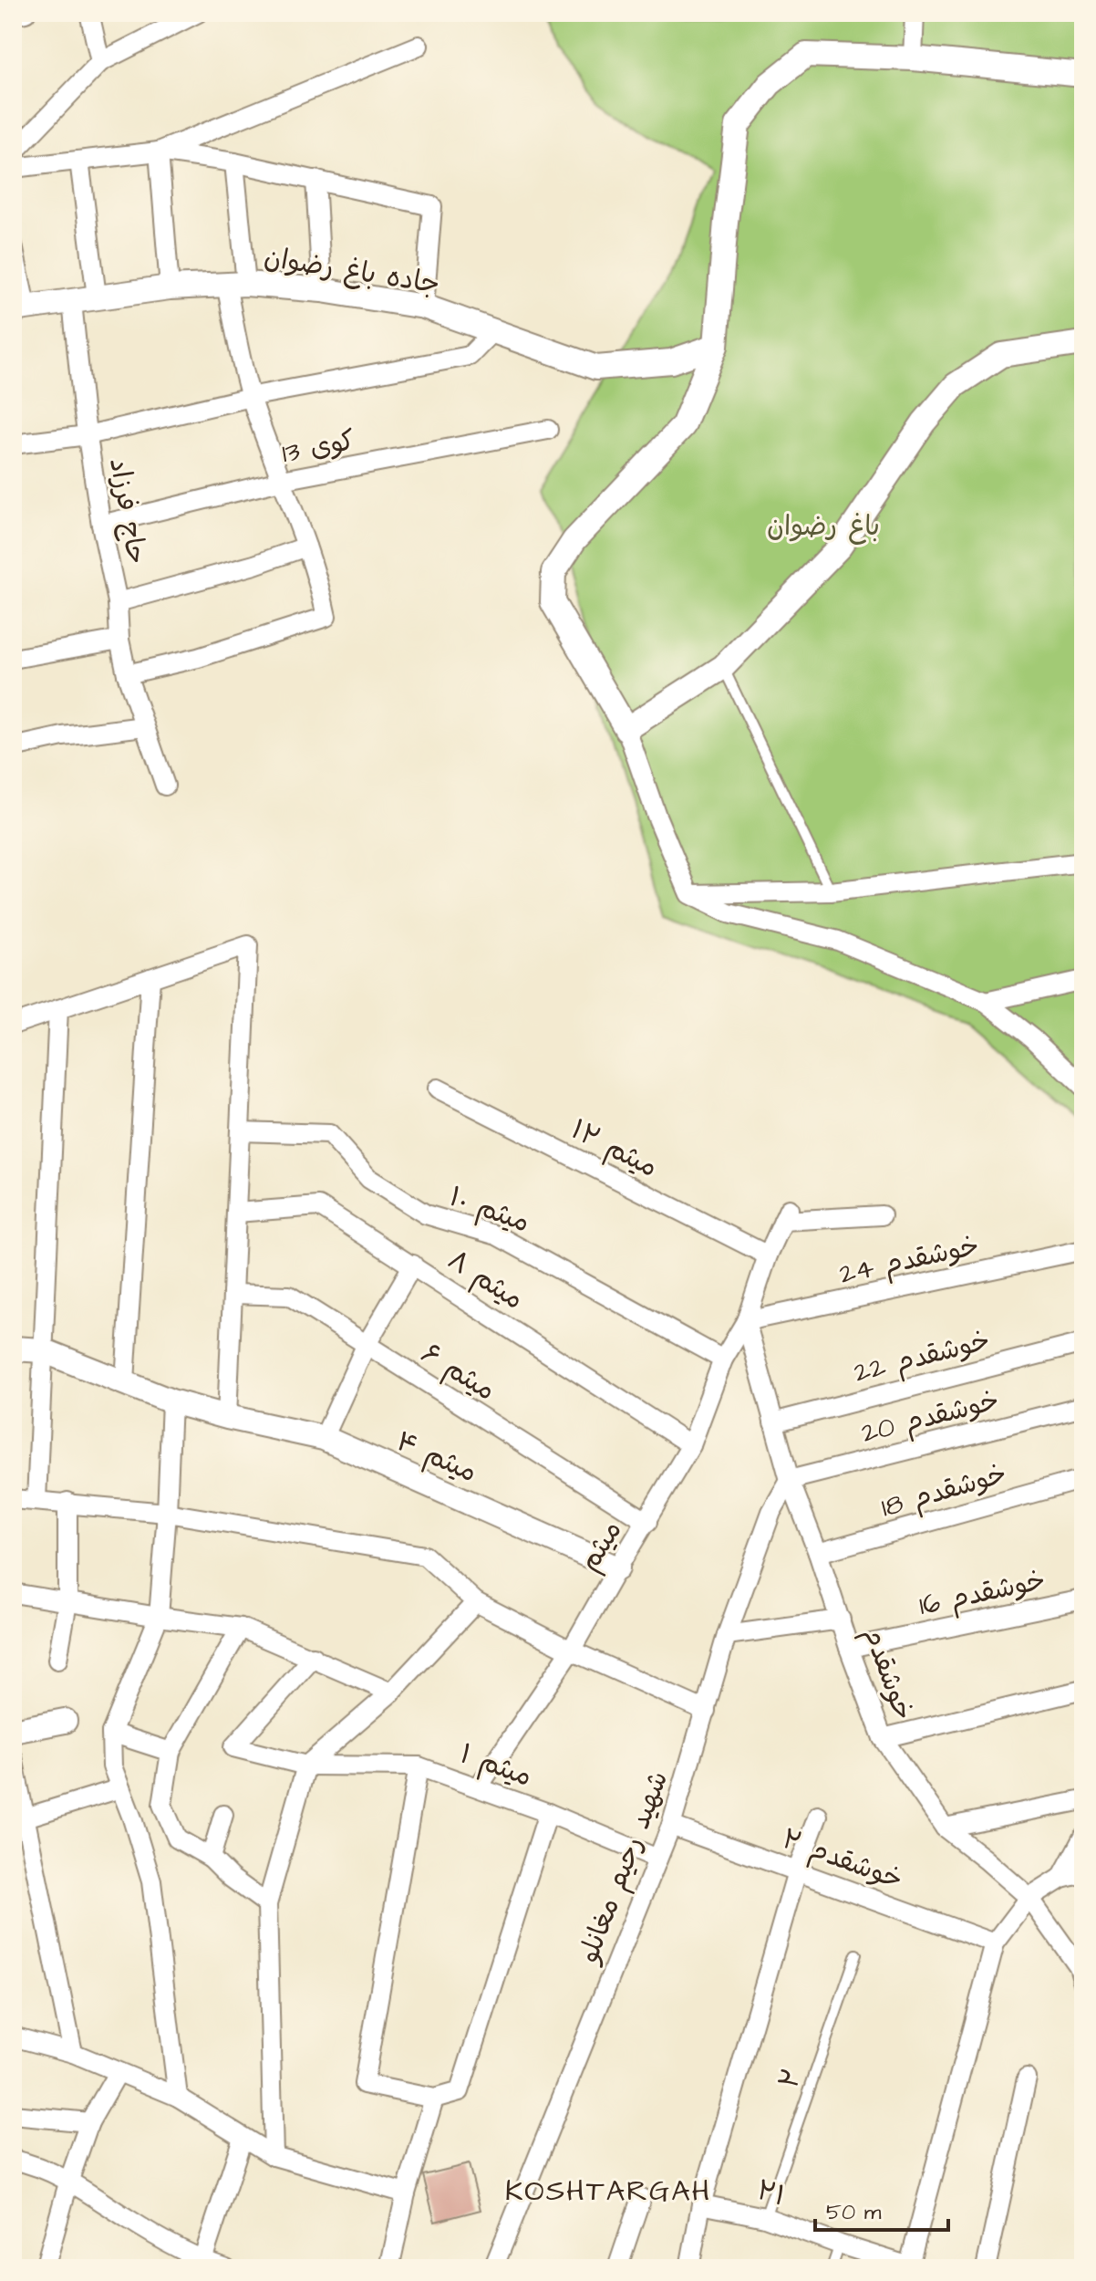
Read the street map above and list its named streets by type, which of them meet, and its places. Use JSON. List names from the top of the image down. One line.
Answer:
{"streets":{"street":["جاده باغ رضوان","کوی 13","حاج فرزاد","۱۲ میثم","۱۰ میثم","خوشقدم 24","۸ میثم","خوشقدم 22","۶ میثم","خوشقدم 20","۴ میثم","خوشقدم 18","میثم","خوشقدم 16","خوشقدم","۱ میثم","۲ خوشقدم","شهید رحیم مغانلو","۲۱"],"lane":["۲"]},"crossings":[["جاده باغ رضوان","حاج فرزاد"],["کوی 13","حاج فرزاد"],["۱۲ میثم","میثم"],["۱۰ میثم","میثم"],["خوشقدم 24","میثم"],["خوشقدم 24","خوشقدم"],["۸ میثم","میثم"],["خوشقدم 22","خوشقدم"],["۶ میثم","میثم"],["خوشقدم 20","خوشقدم"],["خوشقدم 20","شهید رحیم مغانلو"],["۴ میثم","میثم"],["خوشقدم 18","خوشقدم"],["میثم","خوشقدم"],["میثم","۱ میثم"],["خوشقدم 16","خوشقدم"],["خوشقدم","شهید رحیم مغانلو"],["۱ میثم","شهید رحیم مغانلو"],["۲ خوشقدم","شهید رحیم مغانلو"],["۲","۲۱"]],"districts":["KOSHTARGAH"],"parks":["باغ رضوان"],"scale_bar":"50 m"}
